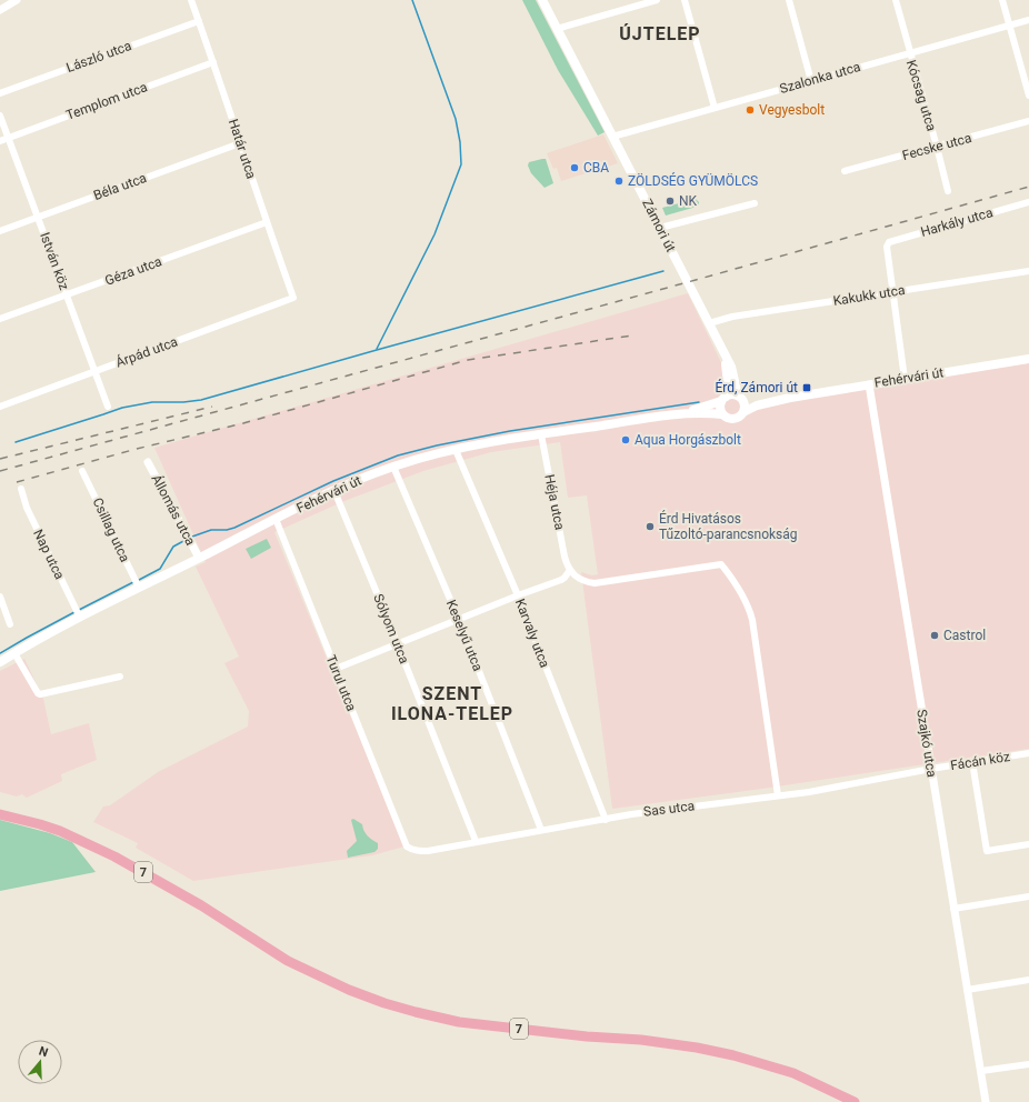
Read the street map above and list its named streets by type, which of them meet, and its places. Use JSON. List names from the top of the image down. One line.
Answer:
{"streets":{"main road":["Zámori út","Fehérvári út","7"],"street":["László utca","Szalonka utca","Kócsag utca","Templom utca","Fecske utca","Határ utca","Béla utca","Harkály utca","István köz","Géza utca","Kakukk utca","Árpád utca","Héja utca","Állomás utca","Csillag utca","Nap utca","Sólyom utca","Karvaly utca","Keselyű utca","Turul utca","Szajkó utca","Fácán köz","Sas utca"]},"crossings":[["László utca","Határ utca"],["Szalonka utca","Kócsag utca"],["Szalonka utca","Zámori út"],["Kócsag utca","Fecske utca"],["Templom utca","Határ utca"],["Templom utca","István köz"],["Határ utca","Béla utca"],["Határ utca","Géza utca"],["Határ utca","Árpád utca"],["Béla utca","István köz"],["Harkály utca","Kakukk utca"],["Zámori út","Kakukk utca"],["Zámori út","Fehérvári út"],["István köz","Géza utca"],["István köz","Árpád utca"],["Fehérvári út","Héja utca"],["Fehérvári út","Állomás utca"],["Fehérvári út","Csillag utca"],["Fehérvári út","Nap utca"],["Fehérvári út","Sólyom utca"],["Fehérvári út","Karvaly utca"],["Fehérvári út","Keselyű utca"],["Fehérvári út","Turul utca"],["Fehérvári út","Szajkó utca"],["Sólyom utca","Sas utca"],["Karvaly utca","Sas utca"],["Keselyű utca","Sas utca"],["Turul utca","Sas utca"],["Szajkó utca","Fácán köz"],["Szajkó utca","Sas utca"],["Fácán köz","Sas utca"]],"districts":["ÚJTELEP","SZENT ILONA-TELEP"],"places":{"other":["Vegyesbolt","CBA","ZÖLDSÉG GYÜMÖLCS","NK","Aqua Horgászbolt","Érd Hivatásos Tűzoltó-parancsnokság","Castrol"],"transit":["Érd, Zámori út"]},"north":"top"}
